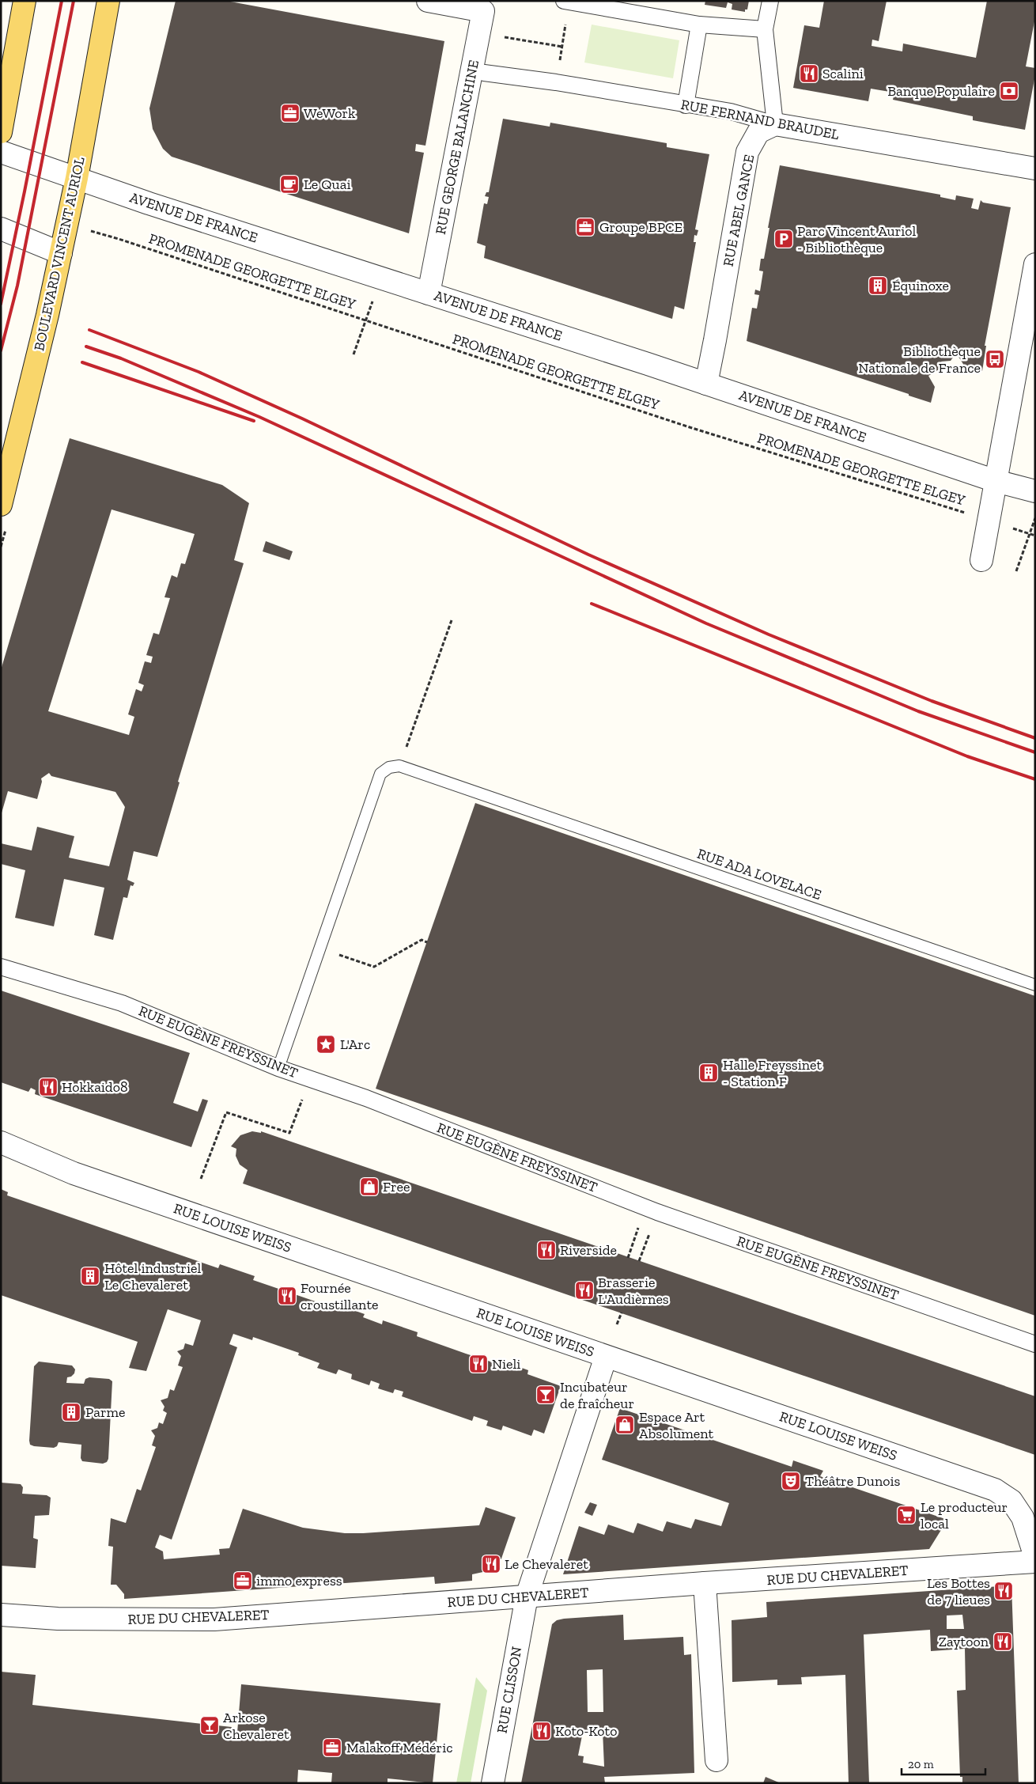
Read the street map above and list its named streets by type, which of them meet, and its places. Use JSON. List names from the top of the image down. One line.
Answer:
{"streets":{"main road":["BOULEVARD VINCENT AURIOL"],"street":["RUE FERNAND BRAUDEL","RUE GEORGE BALANCHINE","RUE ABEL GANCE","AVENUE DE FRANCE","RUE EUGÈNE FREYSSINET","RUE LOUISE WEISS","RUE DU CHEVALERET","RUE CLISSON"],"lane":["RUE ADA LOVELACE"],"path":["PROMENADE GEORGETTE ELGEY"]},"crossings":[["RUE FERNAND BRAUDEL","RUE ABEL GANCE"],["RUE GEORGE BALANCHINE","AVENUE DE FRANCE"],["RUE ABEL GANCE","AVENUE DE FRANCE"],["AVENUE DE FRANCE","BOULEVARD VINCENT AURIOL"],["RUE ADA LOVELACE","RUE EUGÈNE FREYSSINET"],["RUE LOUISE WEISS","RUE CLISSON"],["RUE DU CHEVALERET","RUE CLISSON"]],"places":{"restaurant":["Scalini","Hokkaido8","Riverside","Brasserie L'Audièrnes","Fournée croustillante","Nieli","Le Chevaleret","Les Bottes de 7 lieues","Zaytoon","Koto-Koto"],"bank":["Banque Populaire"],"office":["WeWork","Groupe BPCE","immo express","Malakoff Médéric"],"cafe":["Le Quai"],"parking":["Parc Vincent Auriol - Bibliothèque"],"building":["Équinoxe","Halle Freyssinet - Station F","Hôtel industriel Le Chevaleret","Parme"],"bus stop":["Bibliothèque Nationale de France"],"place":["L'Arc"],"shop":["Free","Espace Art Absolument"],"bar":["Incubateur de fraîcheur","Arkose Chevaleret"],"theatre":["Théâtre Dunois"],"supermarket":["Le producteur local"]},"scale_bar":"20 m"}
